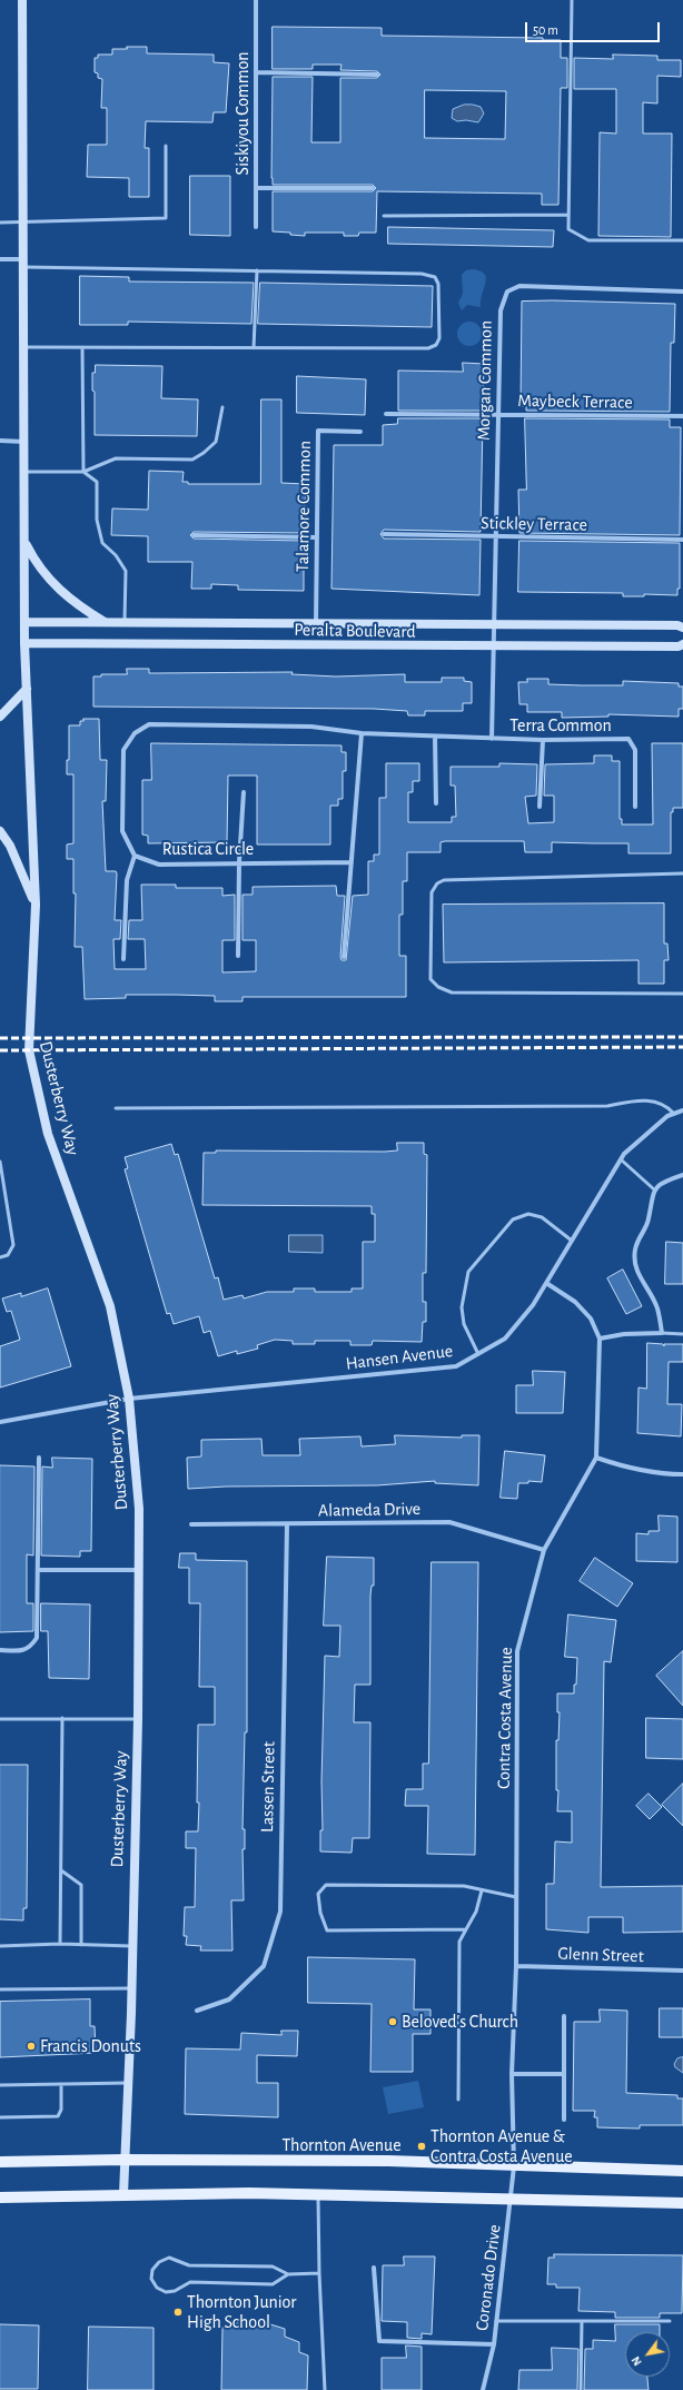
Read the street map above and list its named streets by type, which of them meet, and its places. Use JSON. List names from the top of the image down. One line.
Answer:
{"streets":{"main road":["Peralta Boulevard","Dusterberry Way","Thornton Avenue"],"street":["Siskiyou Common","Morgan Common","Maybeck Terrace","Talamore Common","Stickley Terrace","Terra Common","Rustica Circle","Hansen Avenue","Alameda Drive","Contra Costa Avenue","Lassen Street","Glenn Street","Coronado Drive"]},"crossings":[["Morgan Common","Maybeck Terrace"],["Morgan Common","Stickley Terrace"],["Morgan Common","Peralta Boulevard"],["Morgan Common","Terra Common"],["Talamore Common","Peralta Boulevard"],["Peralta Boulevard","Dusterberry Way"],["Dusterberry Way","Hansen Avenue"],["Dusterberry Way","Thornton Avenue"],["Hansen Avenue","Contra Costa Avenue"],["Alameda Drive","Contra Costa Avenue"],["Alameda Drive","Lassen Street"],["Contra Costa Avenue","Glenn Street"],["Contra Costa Avenue","Thornton Avenue"],["Contra Costa Avenue","Coronado Drive"],["Thornton Avenue","Coronado Drive"]],"places":["Beloved's Church","Francis Donuts","Thornton Avenue & Contra Costa Avenue","Thornton Junior High School"],"scale_bar":"50 m","north":"bottom left"}
